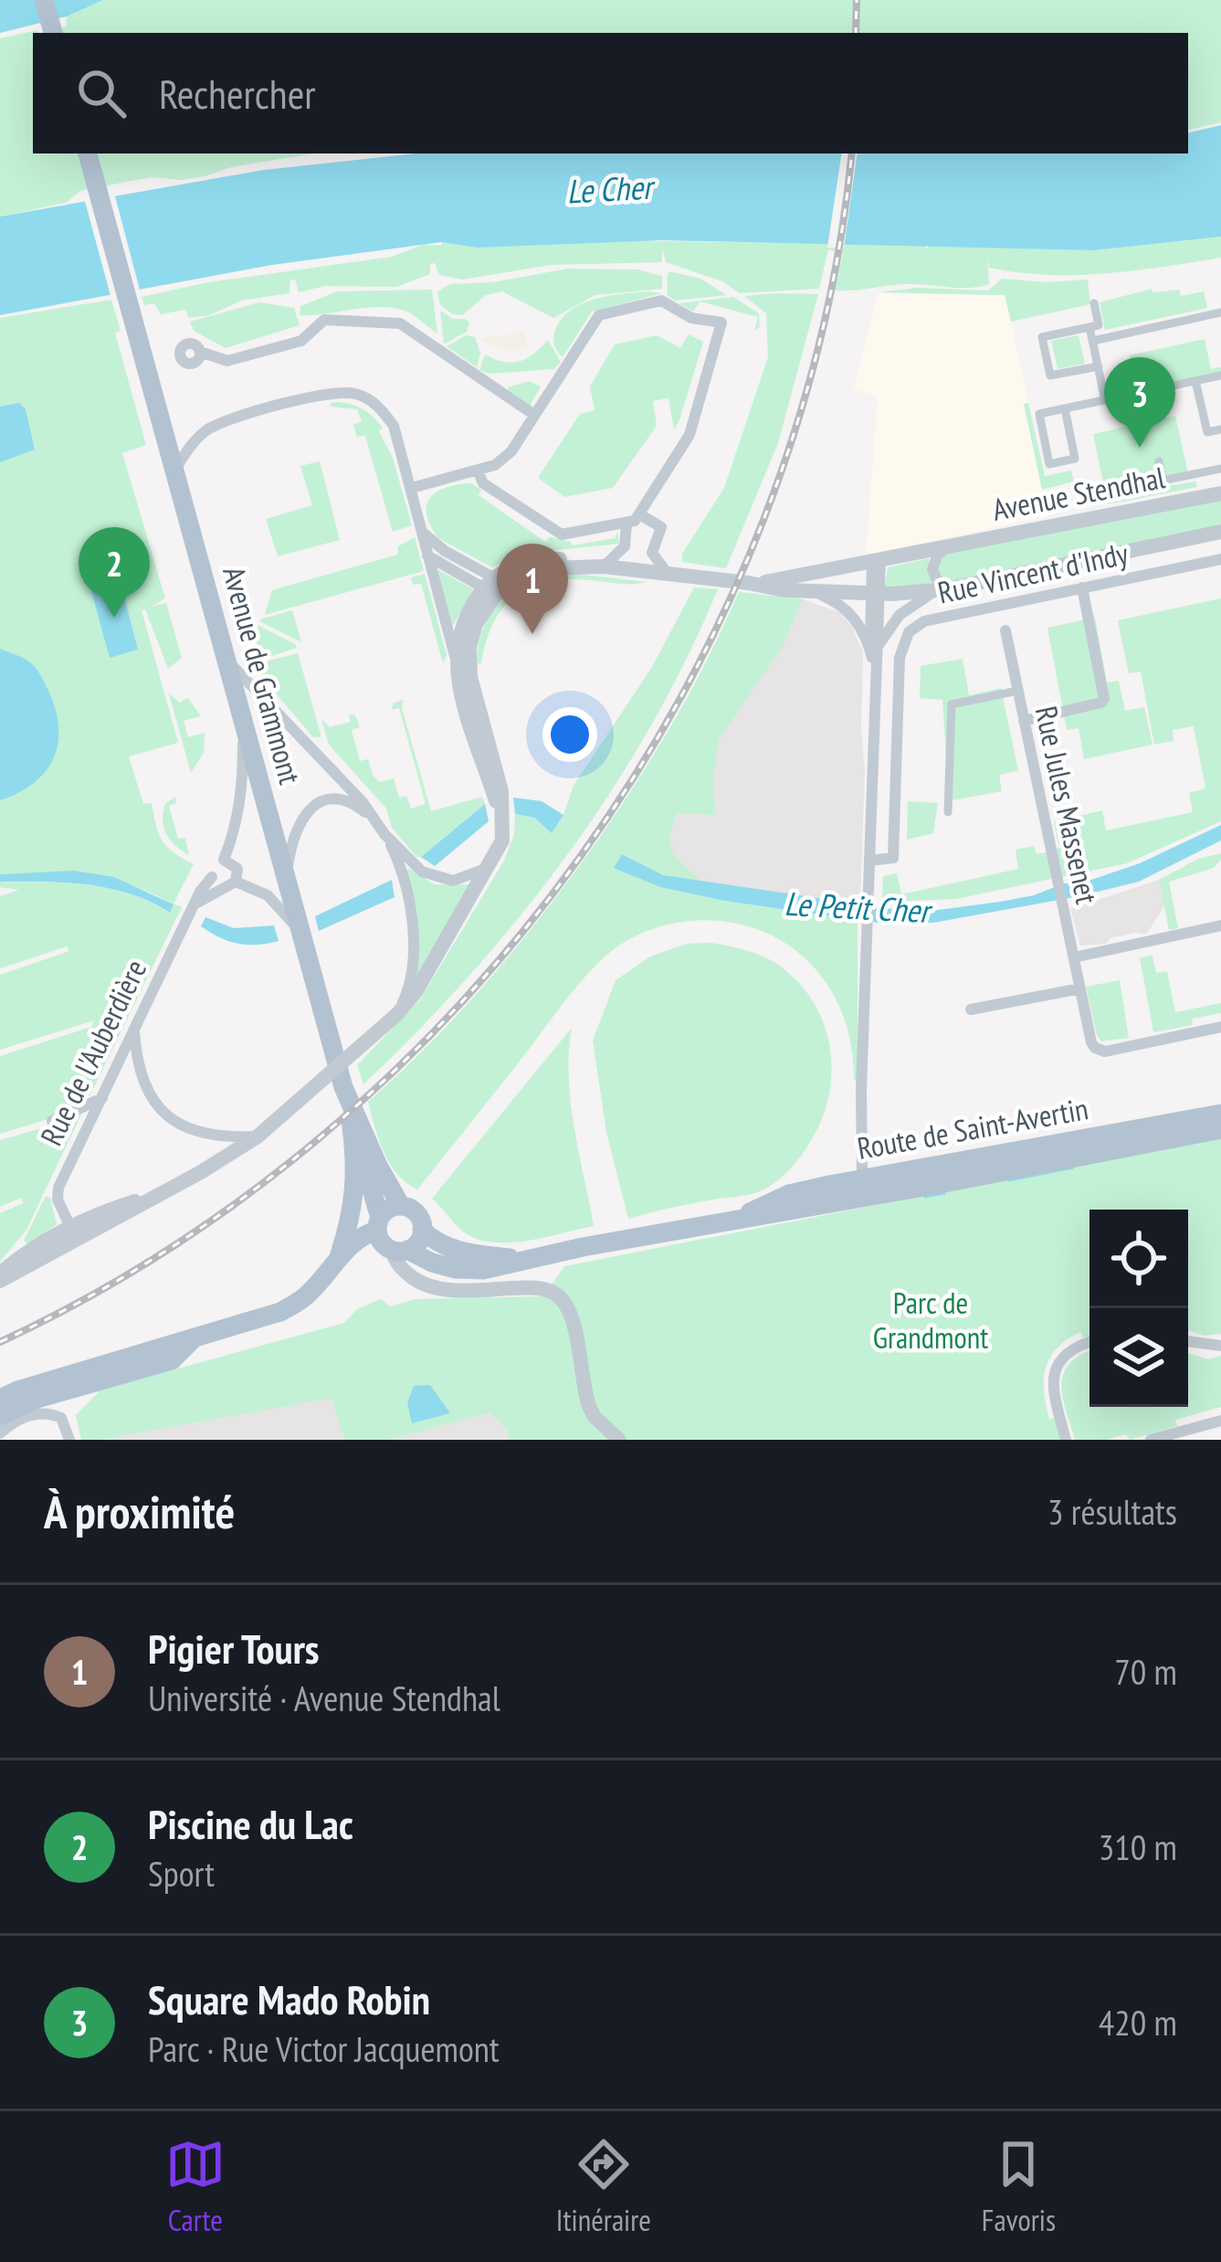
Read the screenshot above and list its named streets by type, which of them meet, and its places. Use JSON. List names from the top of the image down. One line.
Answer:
{"streets":{"main road":["Avenue de Grammont","Route de Saint-Avertin"],"street":["Avenue Stendhal","Rue Vincent d'Indy","Rue Jules Massenet","Rue de l'Auberdière"]},"crossings":[["Avenue de Grammont","Route de Saint-Avertin"]],"water":["Le Cher","Le Petit Cher"],"parks":["Parc de Grandmont"],"page":{"search":"Rechercher","pins":["3","2","1"],"heading":["À proximité","3 résultats"],"list":[{"mark":"1","name":"Pigier Tours","note":"Université · Avenue Stendhal","value":"70 m"},{"mark":"2","name":"Piscine du Lac","note":"Sport","value":"310 m"},{"mark":"3","name":"Square Mado Robin","note":"Parc · Rue Victor Jacquemont","value":"420 m"}],"nav":["Carte","Itinéraire","Favoris"]}}
